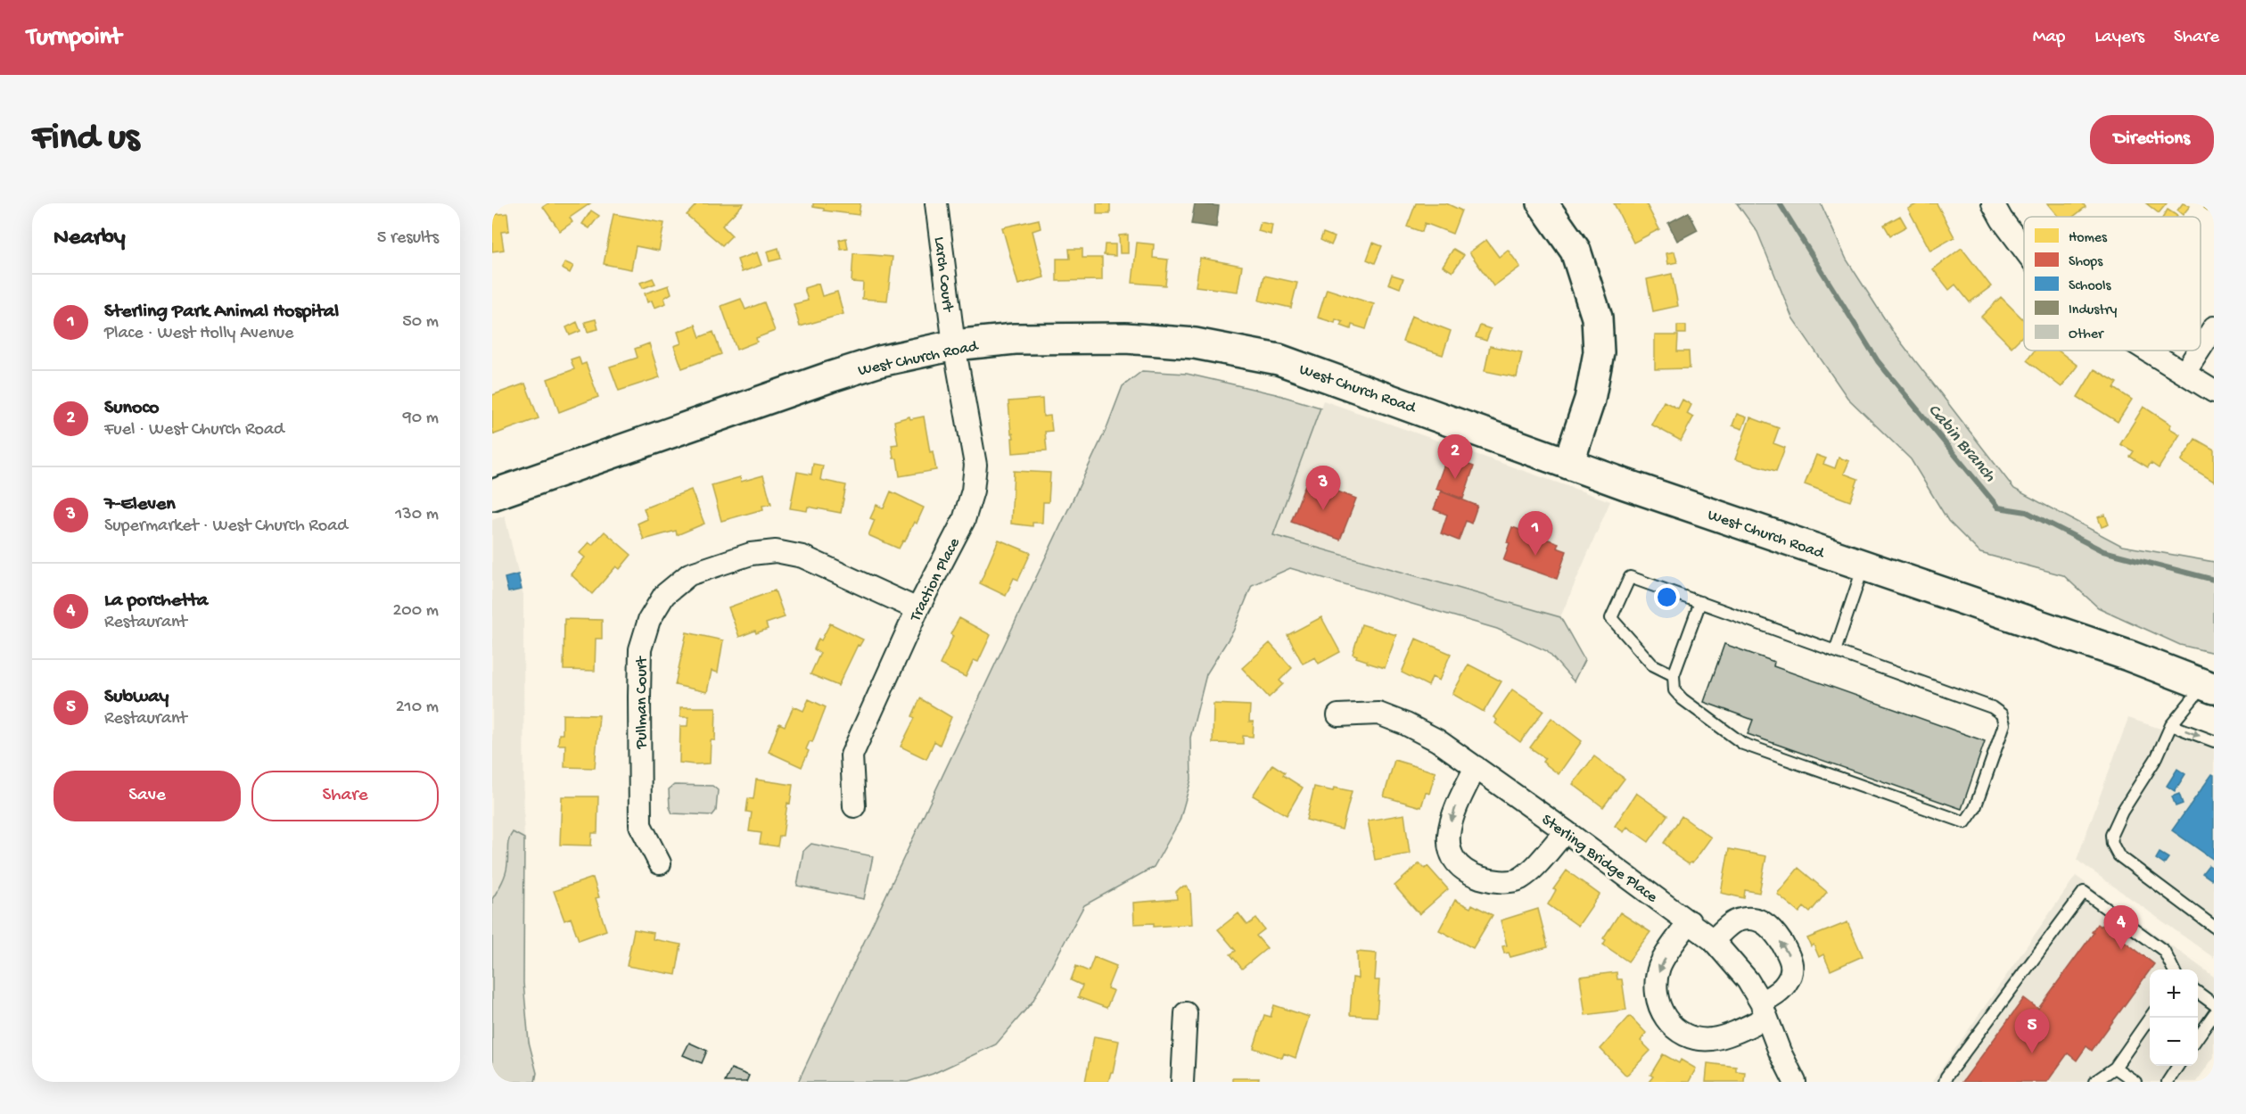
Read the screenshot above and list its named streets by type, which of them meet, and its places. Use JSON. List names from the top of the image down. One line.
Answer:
{"streets":{"main road":["West Church Road"],"street":["Larch Court","Traction Place","Pullman Court","Sterling Bridge Place"]},"crossings":[["Larch Court","West Church Road"],["Larch Court","Traction Place"],["West Church Road","Traction Place"],["Traction Place","Pullman Court"]],"water":["Cabin Branch"],"legend":["Homes","Shops","Schools","Industry","Other"],"page":{"header":"Turnpoint","nav":["Map","Layers","Share"],"buttons":["Directions",["Save","Share"]],"title":"Find us","heading":["Nearby","5 results"],"list":[{"mark":"1","name":"Sterling Park Animal Hospital","note":"Place · West Holly Avenue","value":"50 m"},{"mark":"2","name":"Sunoco","note":"Fuel · West Church Road","value":"90 m"},{"mark":"3","name":"7-Eleven","note":"Supermarket · West Church Road","value":"130 m"},{"mark":"4","name":"La porchetta","note":"Restaurant","value":"200 m"},{"mark":"5","name":"Subway","note":"Restaurant","value":"210 m"}],"pins":["2","3","1","4","5"],"map_buttons":["+","−"]}}
